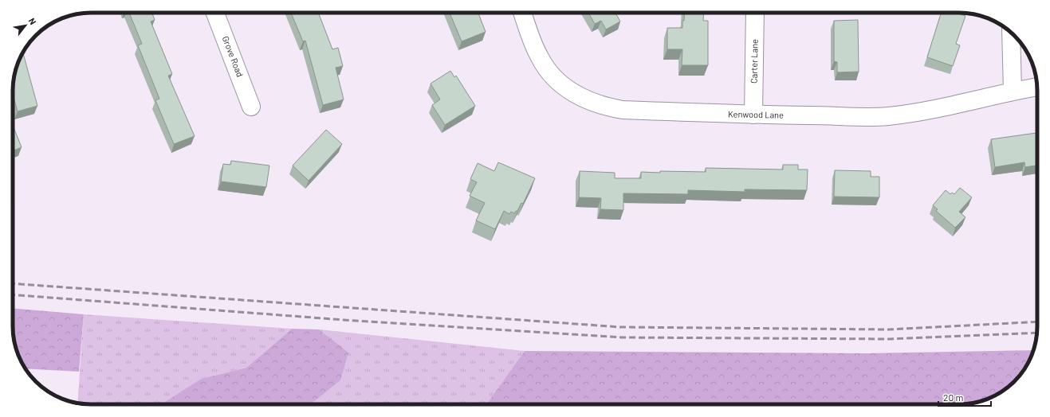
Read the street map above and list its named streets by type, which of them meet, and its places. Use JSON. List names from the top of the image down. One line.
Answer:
{"streets":{"street":["Grove Road","Carter Lane","Kenwood Lane"]},"crossings":[["Carter Lane","Kenwood Lane"]],"scale_bar":"20 m","north":"top right"}
